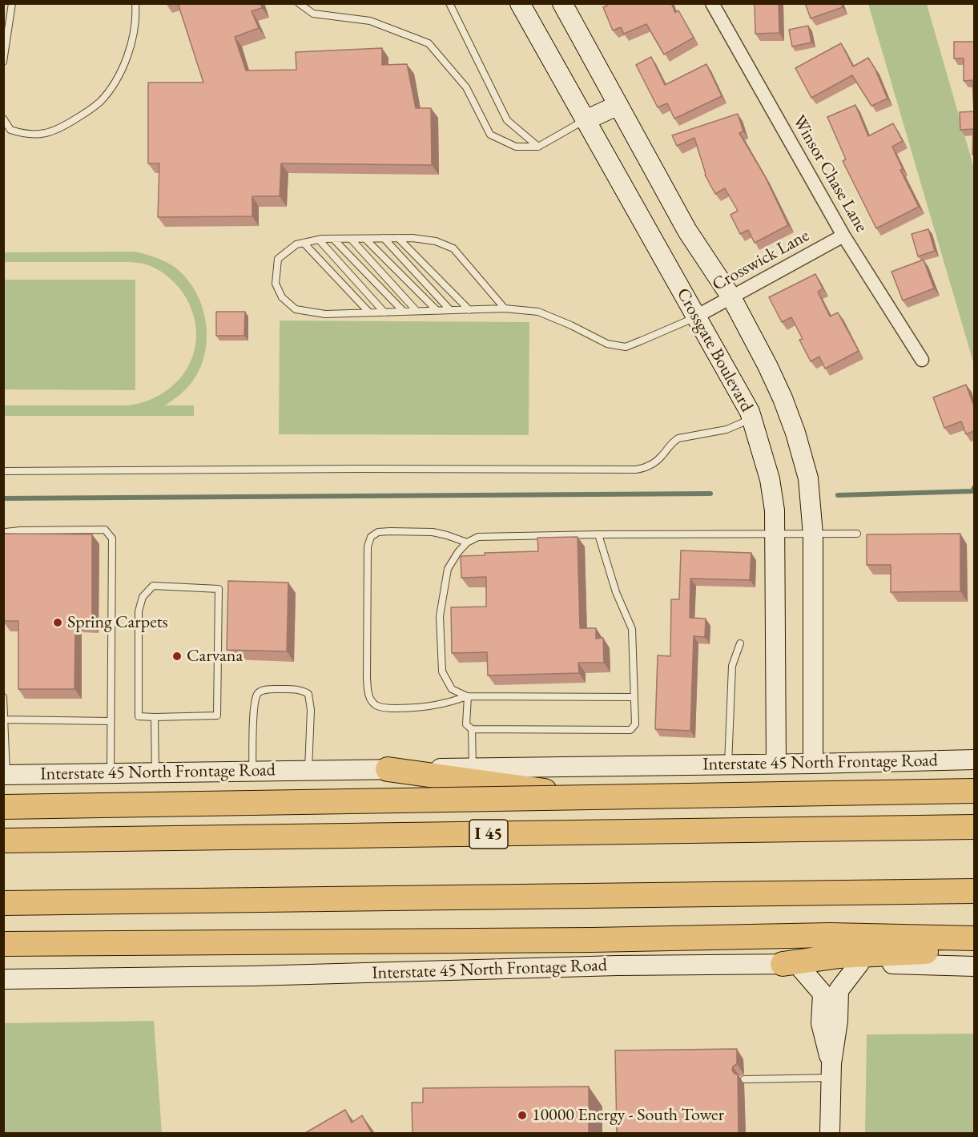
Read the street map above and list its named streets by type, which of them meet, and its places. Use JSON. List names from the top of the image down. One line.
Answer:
{"streets":{"highway":["I 45"],"street":["Winsor Chase Lane","Crosswick Lane","Crossgate Boulevard","Interstate 45 North Frontage Road"]},"crossings":[["Winsor Chase Lane","Crosswick Lane"],["Crosswick Lane","Crossgate Boulevard"],["Crossgate Boulevard","Interstate 45 North Frontage Road"]],"places":["Spring Carpets","Carvana","10000 Energy - South Tower"]}
